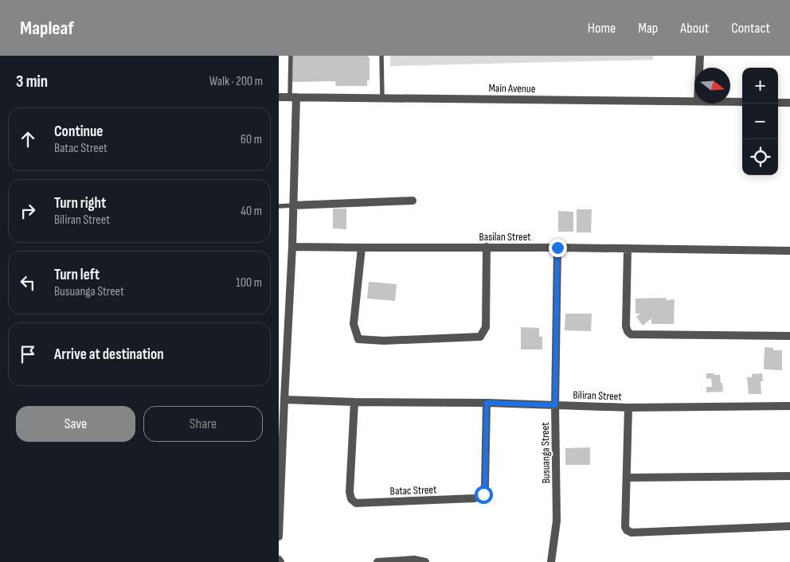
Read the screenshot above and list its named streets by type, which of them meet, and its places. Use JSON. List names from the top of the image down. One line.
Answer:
{"streets":{"street":["Main Avenue","Basilan Street","Biliran Street","Busuanga Street","Batac Street"]},"crossings":[["Basilan Street","Busuanga Street"],["Biliran Street","Busuanga Street"],["Biliran Street","Batac Street"]],"north":"right","page":{"header":"Mapleaf","nav":["Home","Map","About","Contact"],"heading":["3 min","Walk · 200 m"],"map_buttons":["+","−"],"list":[["Continue","Batac Street","60 m"],["Turn right","Biliran Street","40 m"],["Turn left","Busuanga Street","100 m"],"Arrive at destination"],"buttons":["Save","Share"]}}
